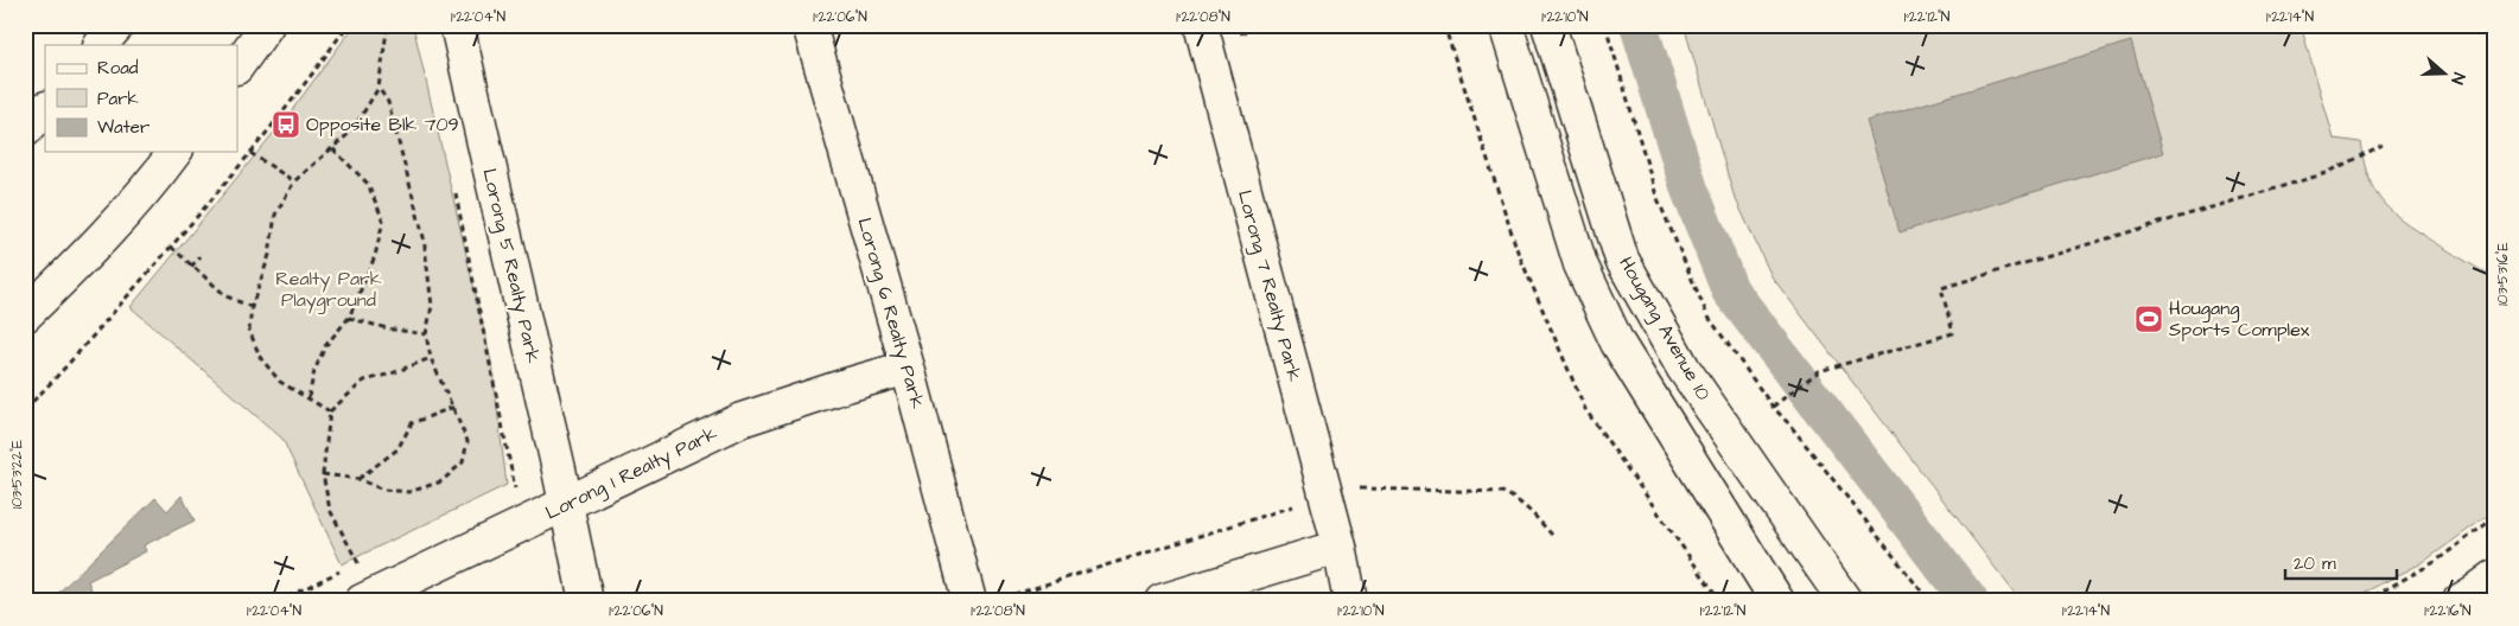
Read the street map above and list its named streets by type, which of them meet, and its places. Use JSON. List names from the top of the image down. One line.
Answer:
{"streets":{"main road":["Lorong 5 Realty Park","Lorong 7 Realty Park","Lorong 6 Realty Park","Hougang Avenue 10","Lorong 1 Realty Park"]},"crossings":[["Lorong 5 Realty Park","Lorong 1 Realty Park"],["Lorong 6 Realty Park","Lorong 1 Realty Park"]],"parks":["Realty Park Playground"],"places":{"bus stop":["Opposite Blk 709"],"sports":["Hougang Sports Complex"]},"legend":["Road","Park","Water"],"scale_bar":"20 m","north":"right","coordinates":["1°22'04\"N","1°22'06\"N","1°22'08\"N","1°22'10\"N","1°22'12\"N","1°22'14\"N","103°53'16\"E","103°53'22\"E","1°22'16\"N"]}
